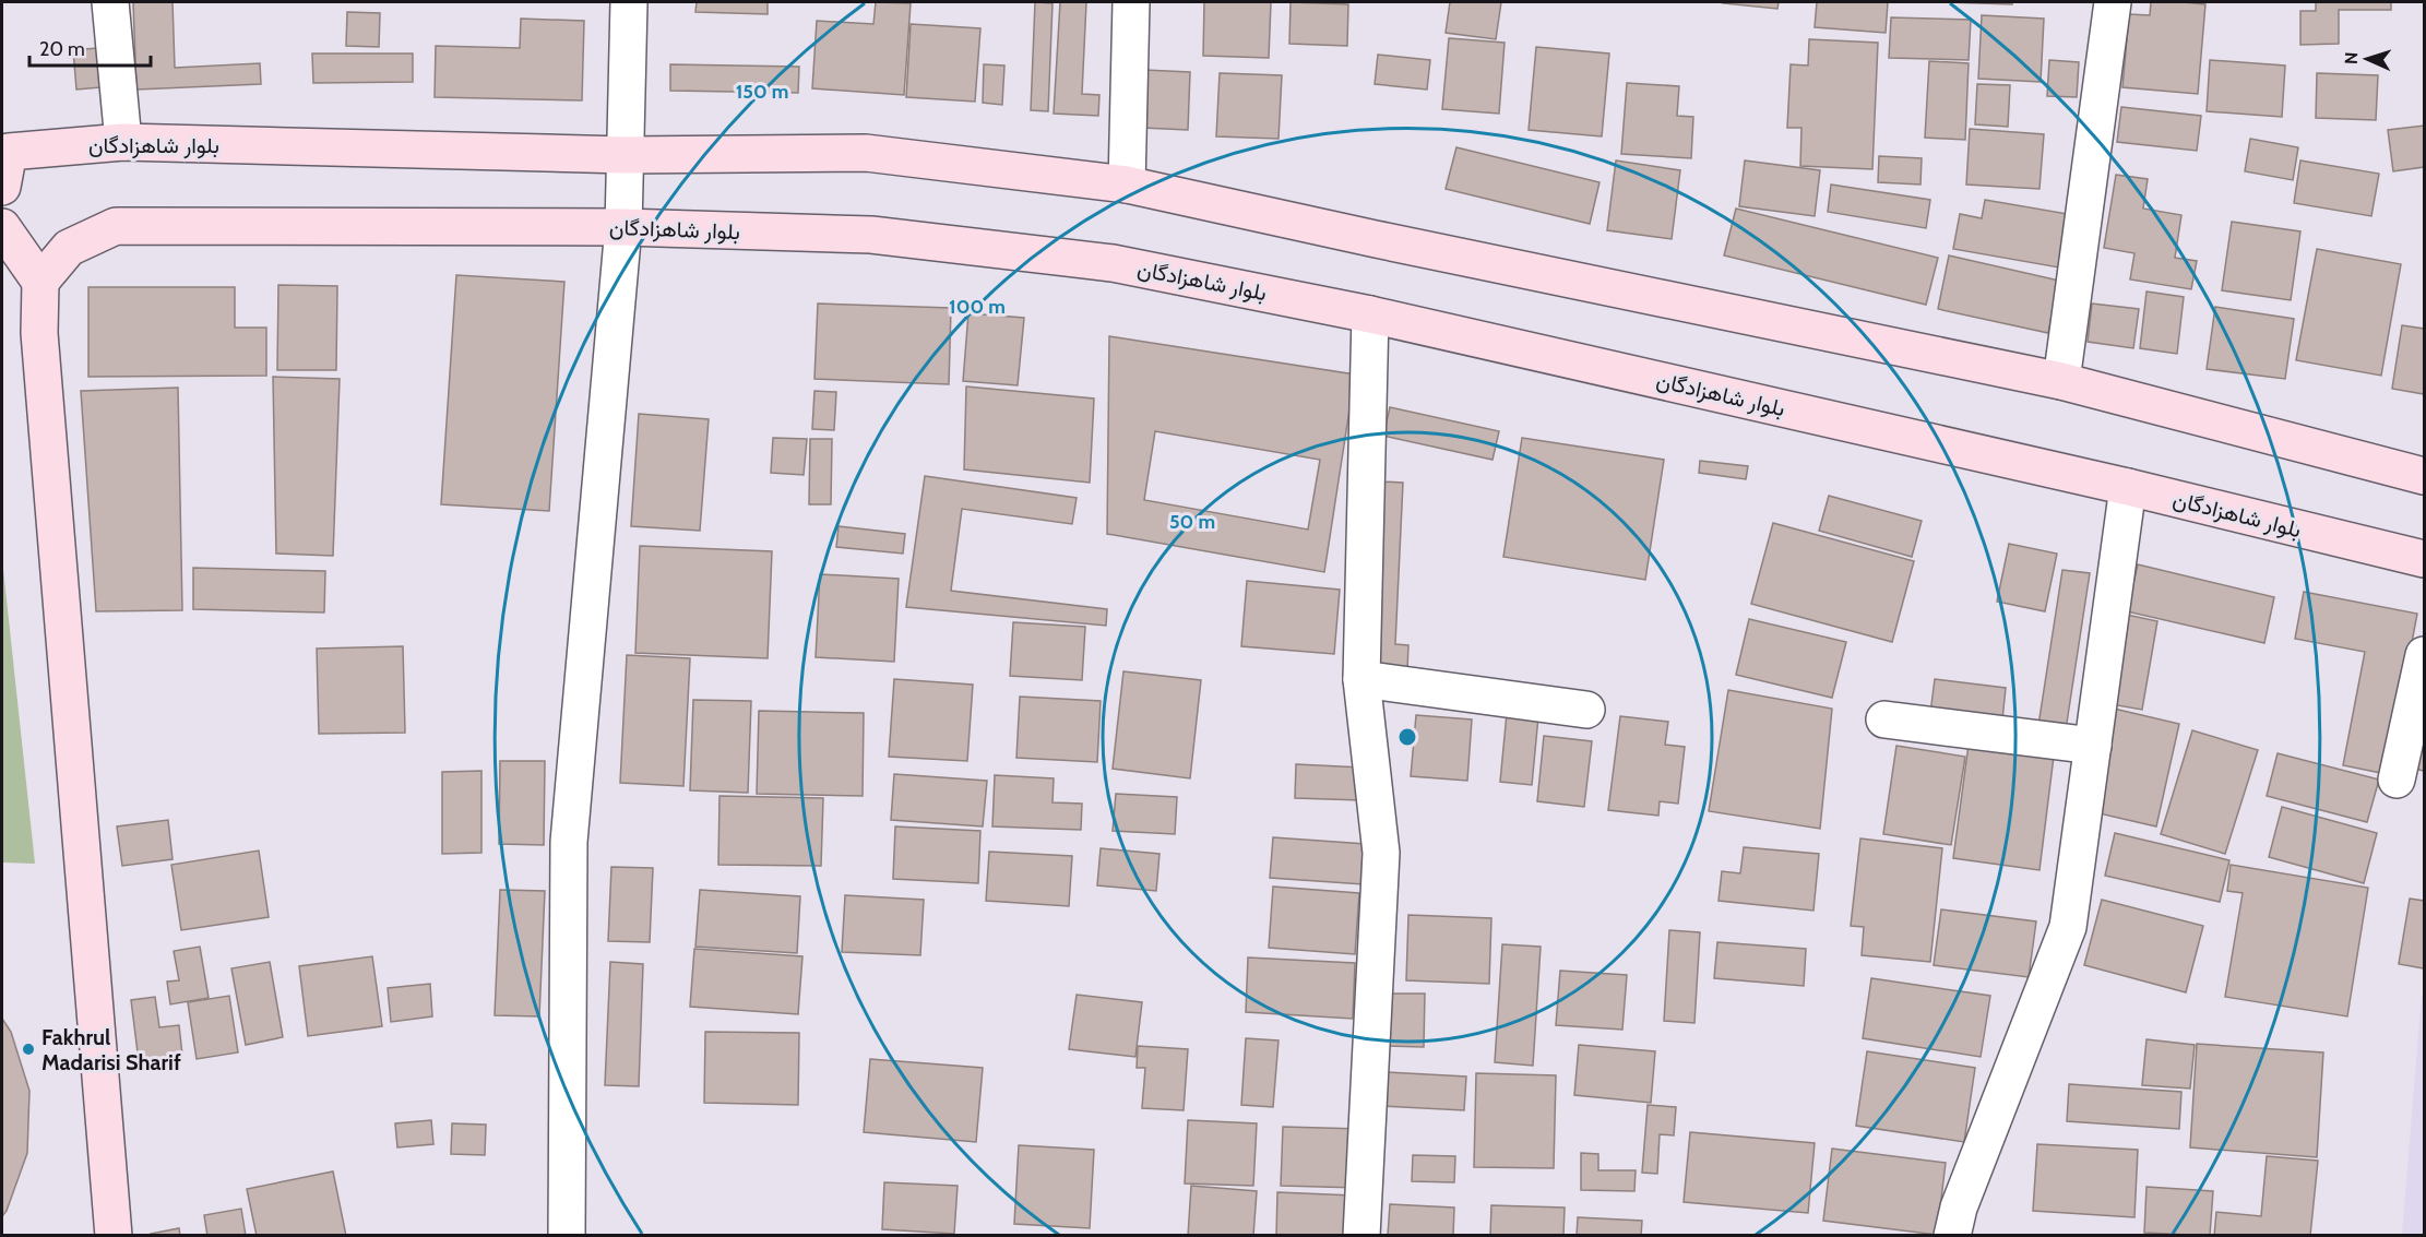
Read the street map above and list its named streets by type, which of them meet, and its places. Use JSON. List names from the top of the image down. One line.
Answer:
{"streets":{"main road":["بلوار شاهزادگان"]},"places":["Fakhrul Madarisi Sharif"],"scale_bar":"20 m","north":"left","rings":["150 m","100 m","50 m"]}
